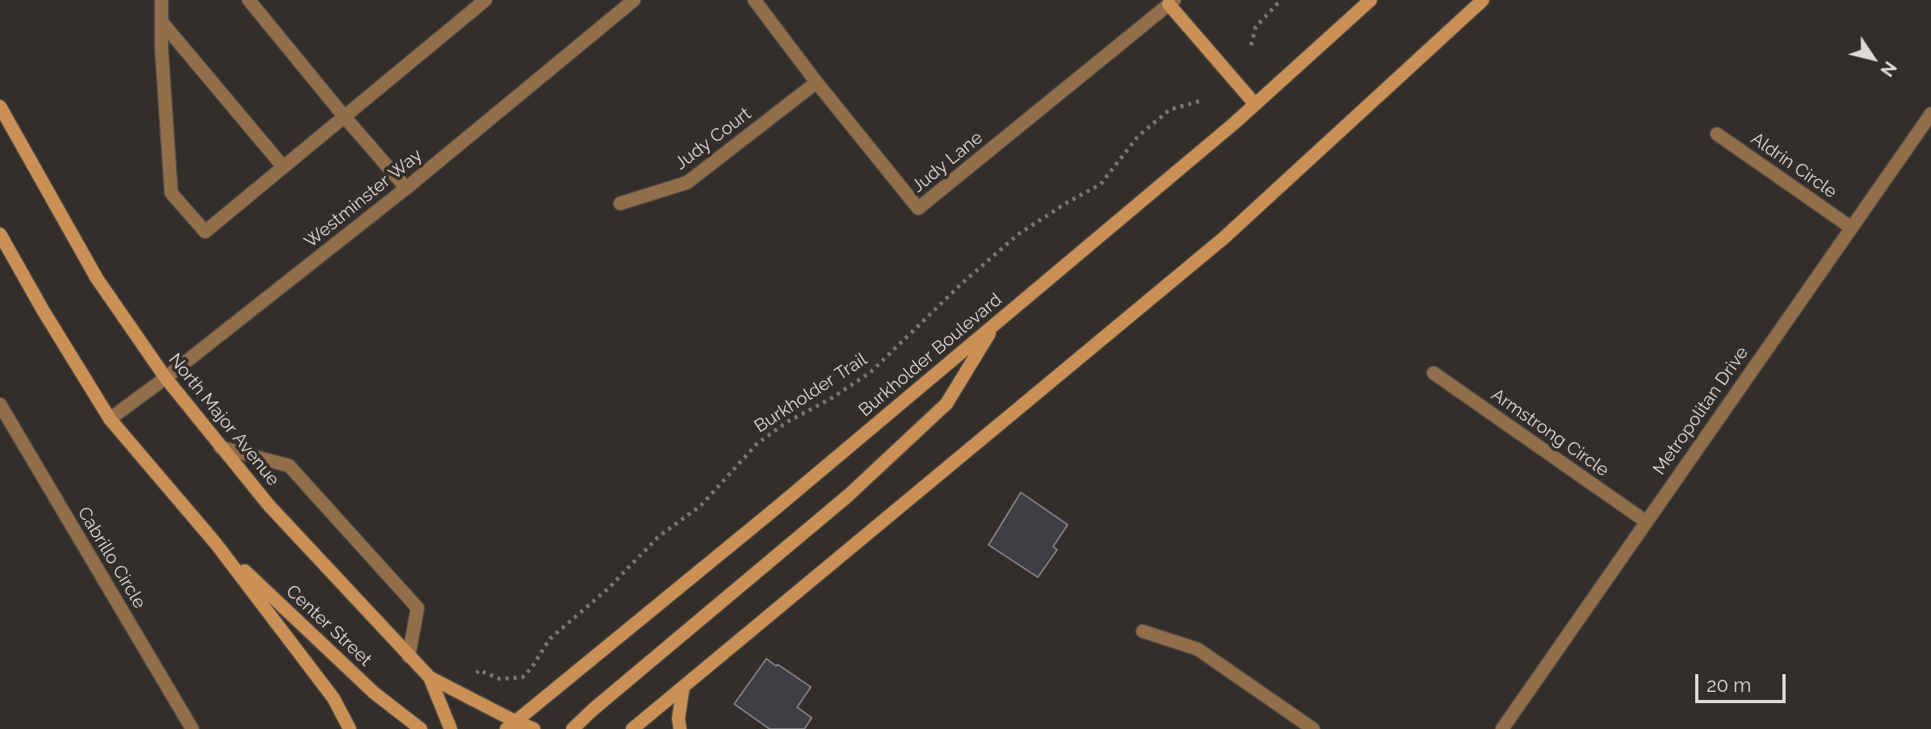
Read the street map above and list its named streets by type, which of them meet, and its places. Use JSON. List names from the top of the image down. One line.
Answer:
{"streets":{"main road":["Burkholder Boulevard","North Major Avenue","Center Street"],"street":["Judy Court","Judy Lane","Aldrin Circle","Westminster Way","Metropolitan Drive","Armstrong Circle","Cabrillo Circle"],"path":["Burkholder Trail"]},"crossings":[["Judy Court","Judy Lane"],["Aldrin Circle","Metropolitan Drive"],["Westminster Way","North Major Avenue"],["Metropolitan Drive","Armstrong Circle"]],"scale_bar":"20 m","north":"bottom right"}
